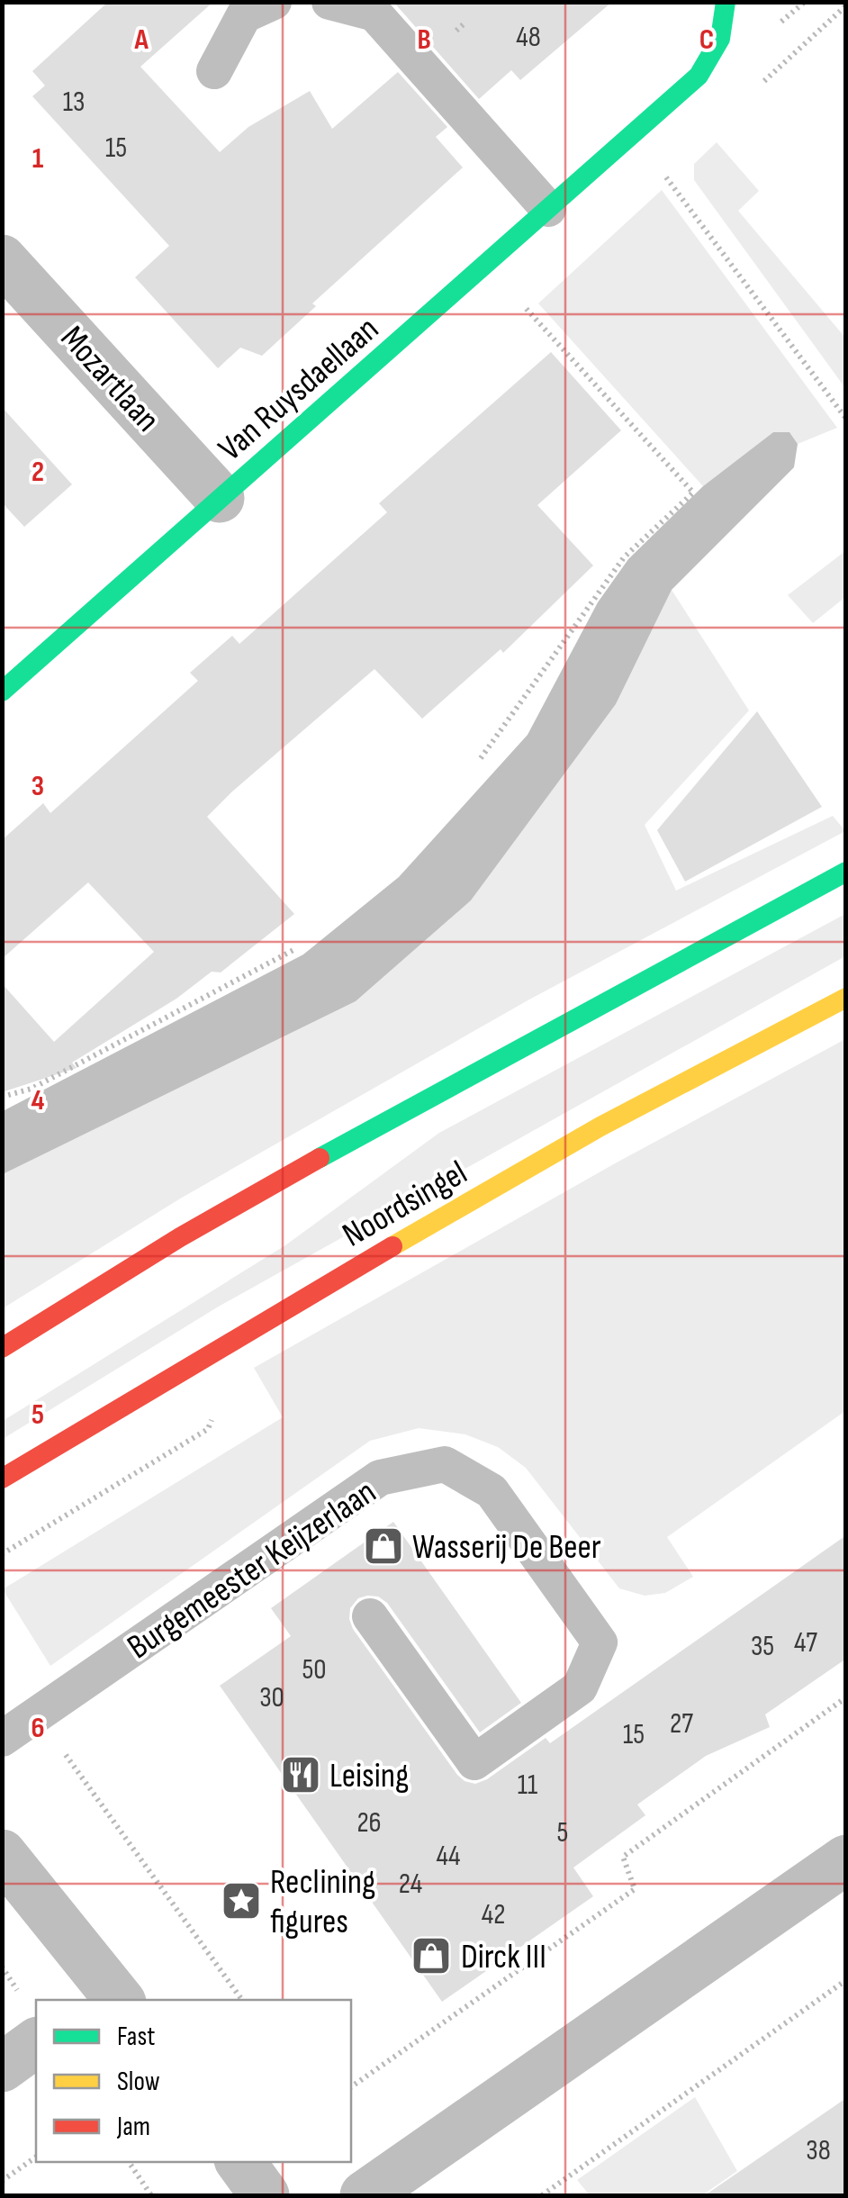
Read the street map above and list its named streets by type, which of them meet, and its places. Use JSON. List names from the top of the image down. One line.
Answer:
{"streets":{"main road":["Van Ruysdaellaan","Noordsingel"],"street":["Mozartlaan"],"lane":["Burgemeester Keijzerlaan"]},"crossings":[["Mozartlaan","Van Ruysdaellaan"]],"places":{"shop":["Wasserij De Beer","Dirck III"],"restaurant":["Leising"],"place":["Reclining figures"]},"house_numbers":["48","13","15","47","35","50","30","27","15","11","26","5","44","24","42","38"],"legend":["Fast","Slow","Jam"],"grid":{"columns":["A","B","C"],"rows":["1","2","3","4","5","6"]}}
